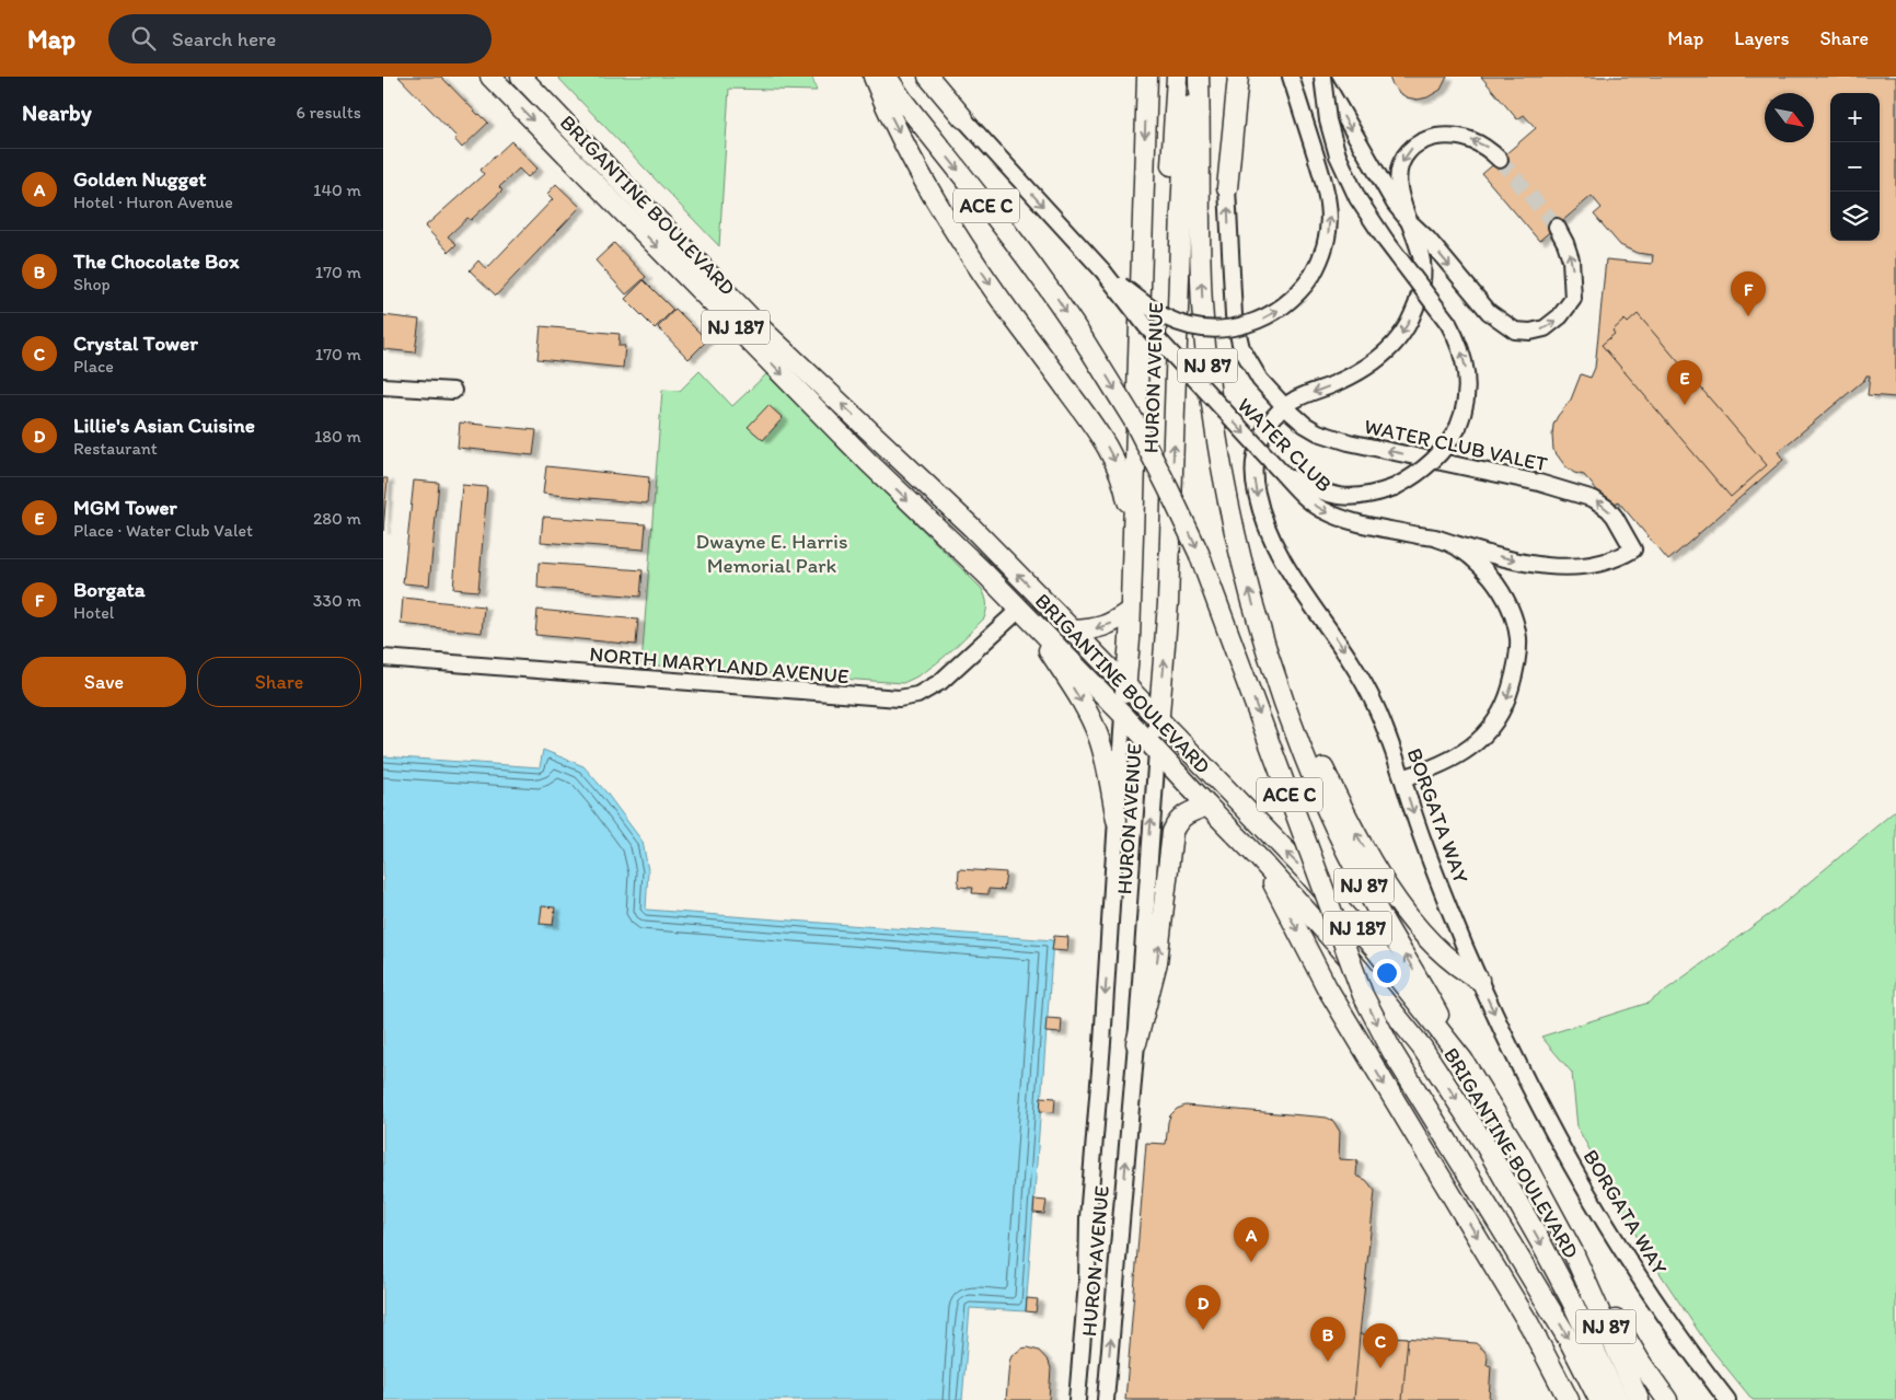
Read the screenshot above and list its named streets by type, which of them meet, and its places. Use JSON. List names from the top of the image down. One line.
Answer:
{"streets":{"main road":["BRIGANTINE BOULEVARD","ACE C","NJ 187","NJ 87","HURON AVENUE"],"street":["WATER CLUB","WATER CLUB VALET","NORTH MARYLAND AVENUE","BORGATA WAY"]},"crossings":[["BRIGANTINE BOULEVARD","NJ 87"],["BRIGANTINE BOULEVARD","HURON AVENUE"],["BRIGANTINE BOULEVARD","NORTH MARYLAND AVENUE"],["WATER CLUB","WATER CLUB VALET"],["WATER CLUB","BORGATA WAY"],["WATER CLUB VALET","BORGATA WAY"]],"one_way":["WATER CLUB"],"parks":["Dwayne E. Harris Memorial Park"],"north":"bottom right","page":{"header":"Map","search":"Search here","nav":["Map","Layers","Share"],"heading":["Nearby","6 results"],"map_buttons":["+","−"],"list":[{"mark":"A","name":"Golden Nugget","note":"Hotel · Huron Avenue","value":"140 m"},{"mark":"B","name":"The Chocolate Box","note":"Shop","value":"170 m"},{"mark":"C","name":"Crystal Tower","note":"Place","value":"170 m"},{"mark":"D","name":"Lillie's Asian Cuisine","note":"Restaurant","value":"180 m"},{"mark":"E","name":"MGM Tower","note":"Place · Water Club Valet","value":"280 m"},{"mark":"F","name":"Borgata","note":"Hotel","value":"330 m"}],"pins":["F","E","A","D","B","C"],"buttons":["Save","Share"]}}
